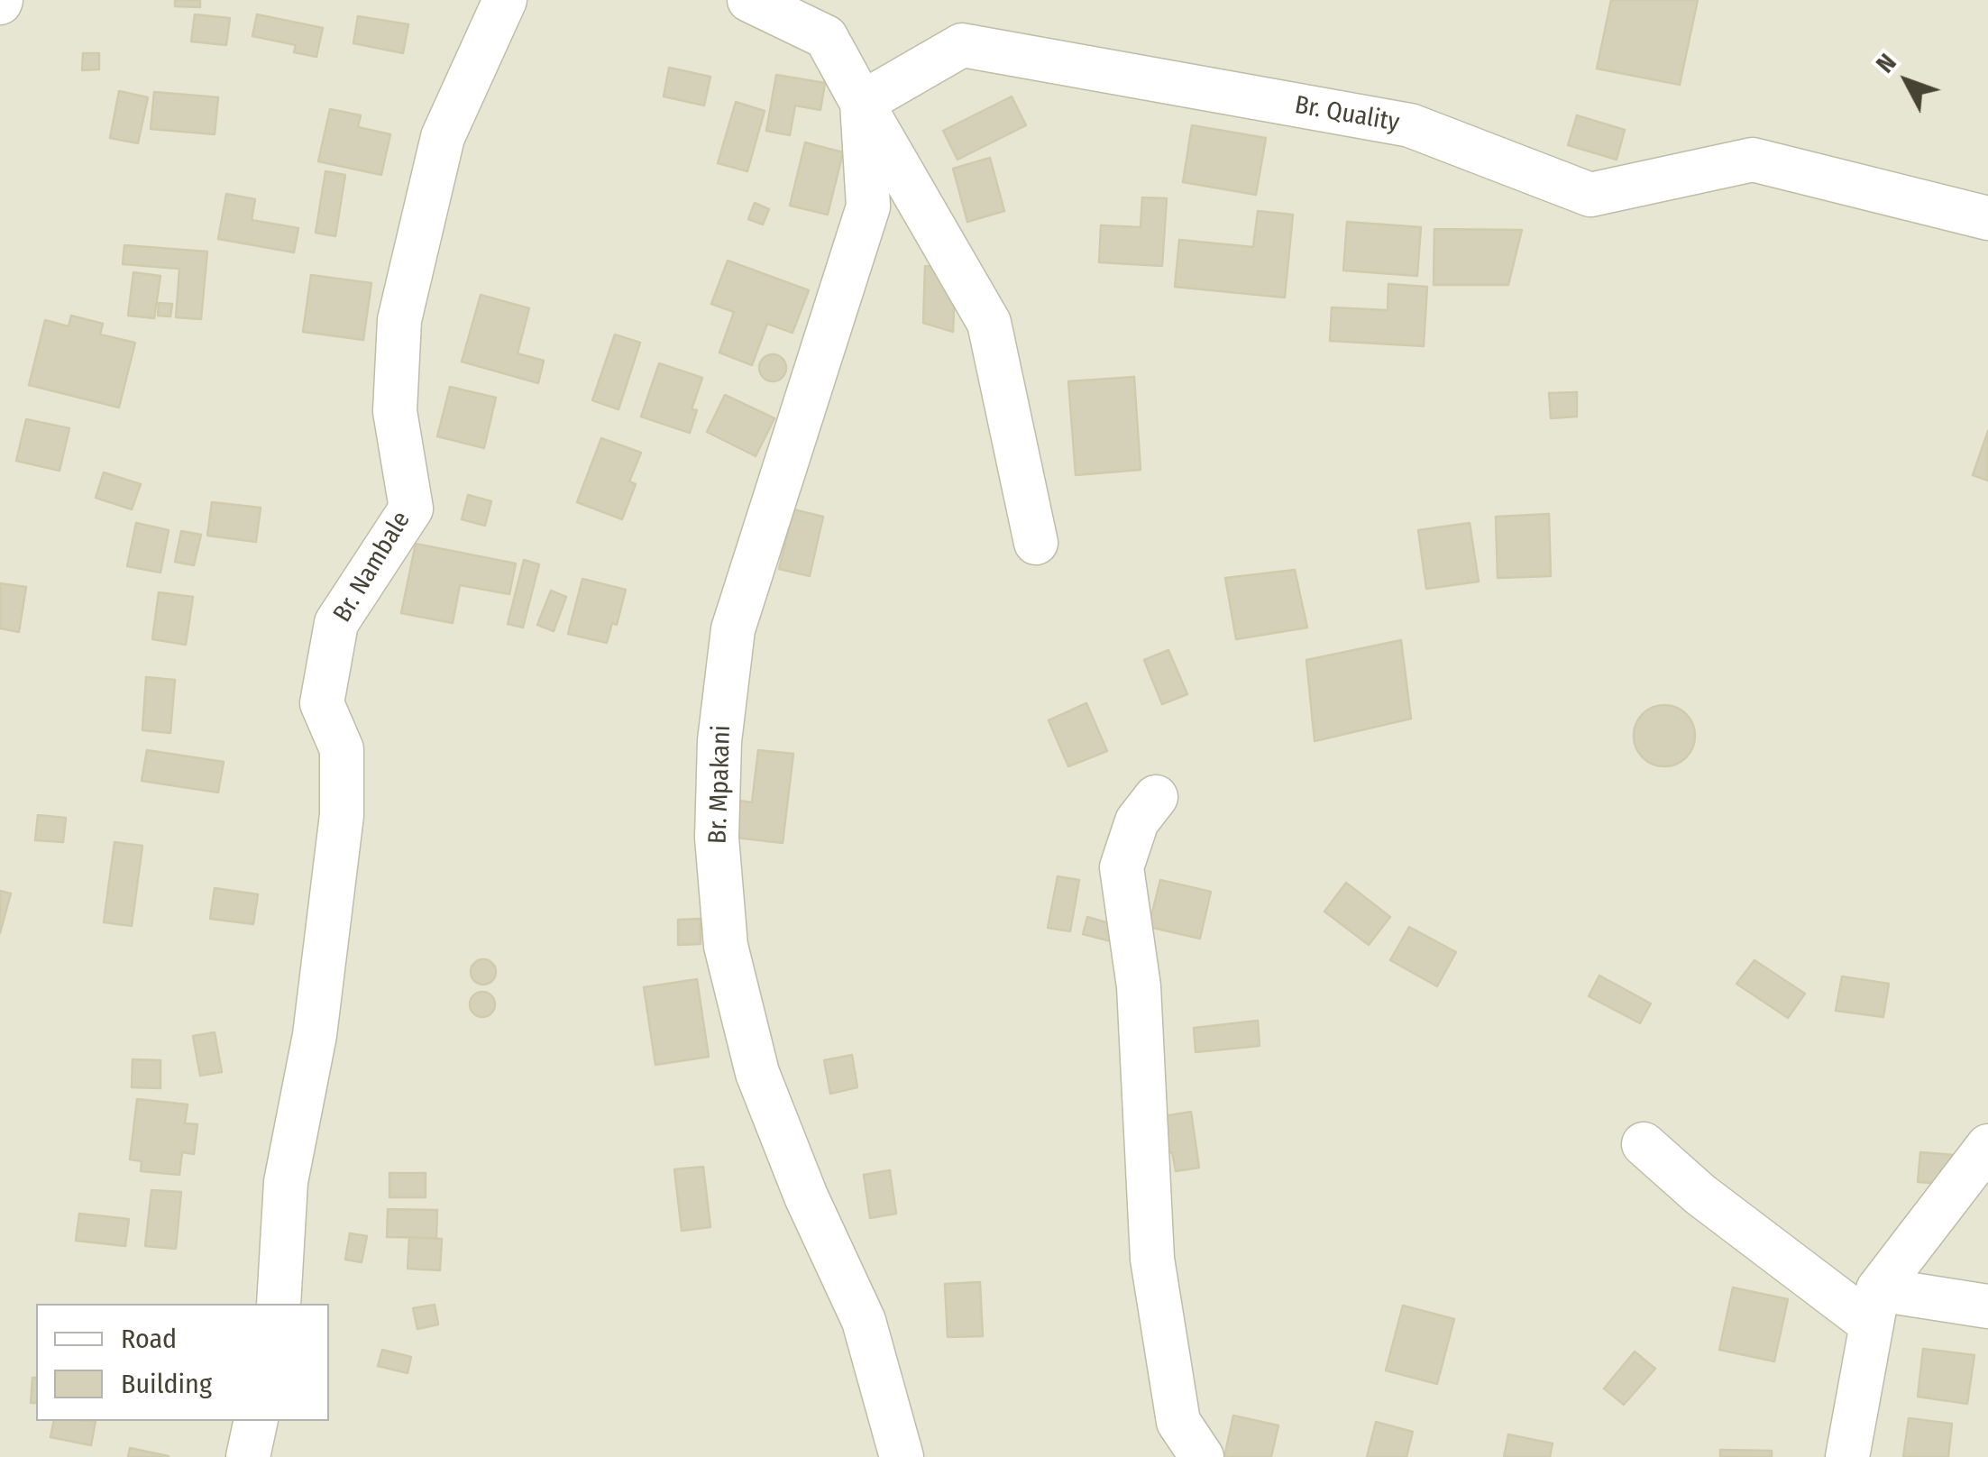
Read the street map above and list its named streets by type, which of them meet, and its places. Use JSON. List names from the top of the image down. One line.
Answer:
{"streets":{"street":["Br. Quality","Br. Nambale","Br. Mpakani"]},"crossings":[["Br. Quality","Br. Mpakani"]],"legend":["Road","Building"],"north":"top left"}
